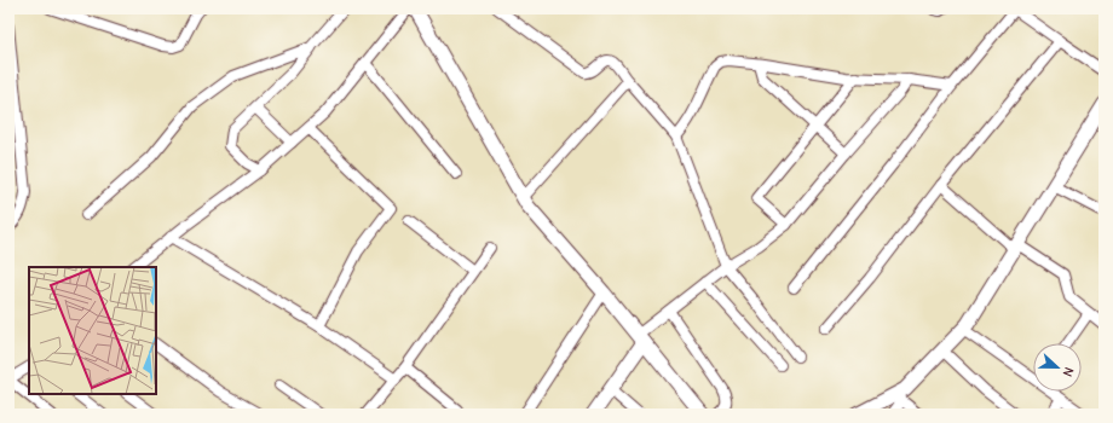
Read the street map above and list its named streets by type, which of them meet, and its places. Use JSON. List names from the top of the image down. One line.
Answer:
{"north":"right"}
